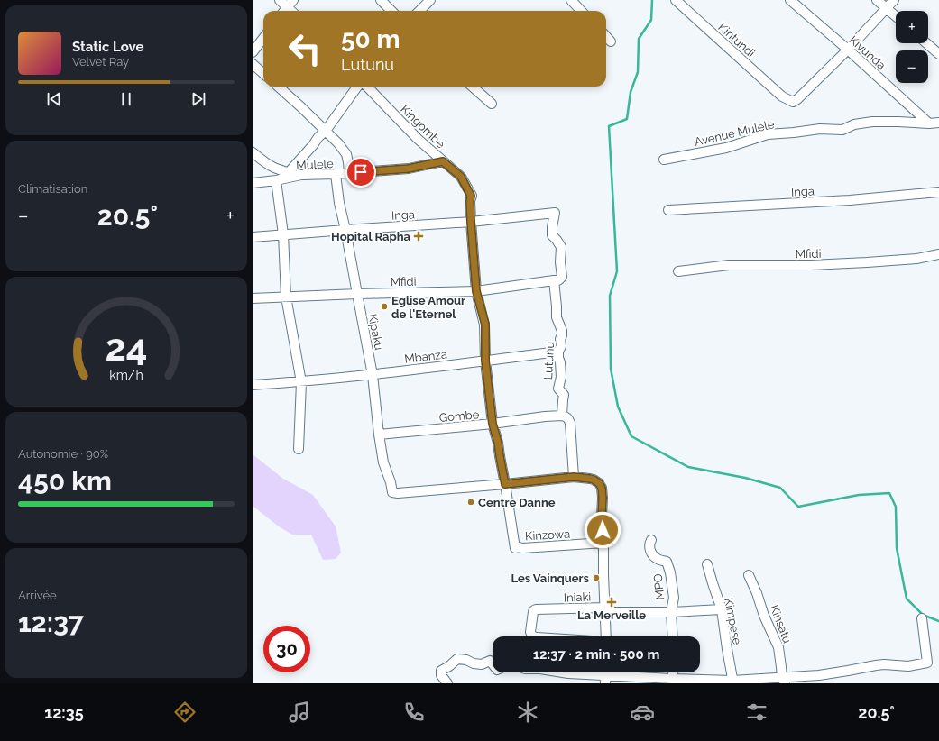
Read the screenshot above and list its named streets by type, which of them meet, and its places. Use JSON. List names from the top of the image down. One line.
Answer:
{"streets":{"street":["Kintundi","Kivunda","Kingombe","Avenue Mulele","Mulele","Inga","Mfidi","Kipaku","Mbanza","Lutunu","Gombe","Kinzowa","MPO","Iniaki","Kimpese","Kinsatu"]},"crossings":[["Kintundi","Kivunda"],["Kivunda","Avenue Mulele"],["Kingombe","Mulele"],["Kingombe","Inga"],["Kingombe","Mfidi"],["Kingombe","Kipaku"],["Kingombe","Mbanza"],["Kingombe","Gombe"],["Kingombe","Kinzowa"],["Mulele","Kipaku"],["Inga","Mfidi"],["Inga","Kipaku"],["Inga","Lutunu"],["Mfidi","Kipaku"],["Mfidi","Lutunu"],["Kipaku","Mbanza"],["Kipaku","Gombe"],["Mbanza","Lutunu"],["Lutunu","Gombe"],["MPO","Iniaki"],["Iniaki","Kimpese"]],"places":{"health":["Hopital Rapha","La Merveille"],"other":["Eglise Amour de l'Eternel","Centre Danne","Les Vainquers"]},"page":{"map_buttons":["+","−"],"turn":["50 m","Lutunu"],"song":["Static Love","Velvet Ray"],"tile":["Climatisation",["Autonomie · 90%","450 km"],["Arrivée","12:37"]],"heat":["−","20.5°","+"],"limit":"30","trip":"12:37 · 2 min · 500 m","tabs":["12:35","20.5°"],"gauge":["24","km/h"]}}
